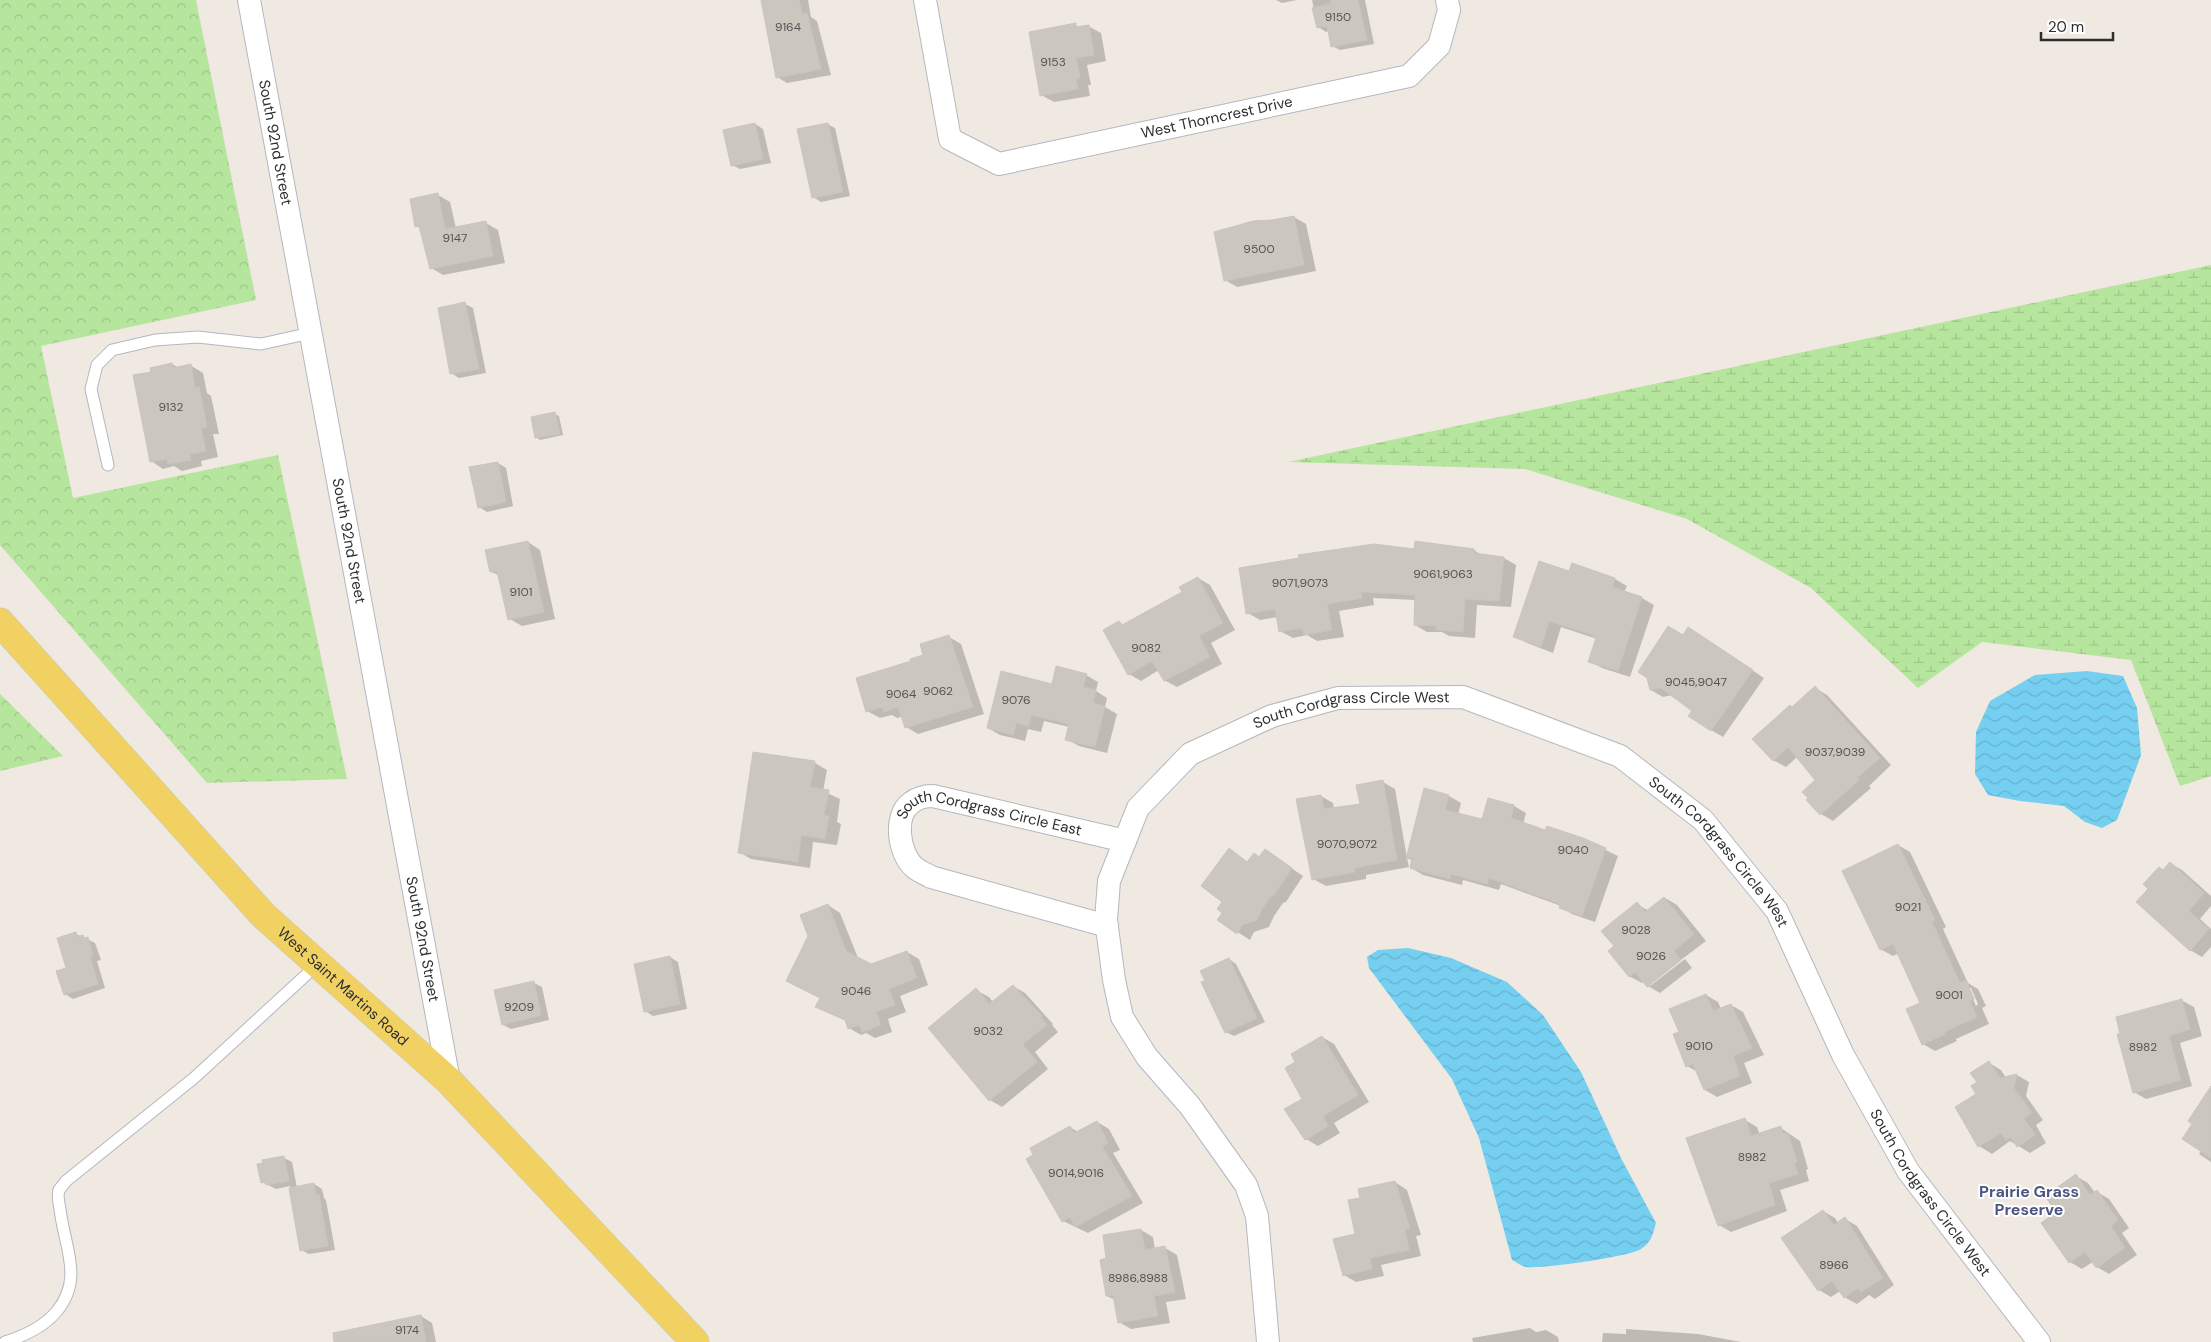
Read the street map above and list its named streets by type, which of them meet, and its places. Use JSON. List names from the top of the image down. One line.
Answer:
{"streets":{"main road":["West Saint Martins Road"],"street":["West Thorncrest Drive","South 92nd Street","South Cordgrass Circle West","South Cordgrass Circle East"]},"crossings":[["South 92nd Street","West Saint Martins Road"],["South Cordgrass Circle West","South Cordgrass Circle East"]],"districts":["Prairie Grass Preserve"],"house_numbers":["9150","9164","9153","9147","9500","9132","9061,9063","9071,9073","9101","9082","9045,9047","9062","9064","9076","9037,9039","9070,9072","9040","9021","9028","9026","9046","9001","9209","9032","9010","8982","8982","9014,9016","8966","8986,8988","9174"],"scale_bar":"20 m"}
